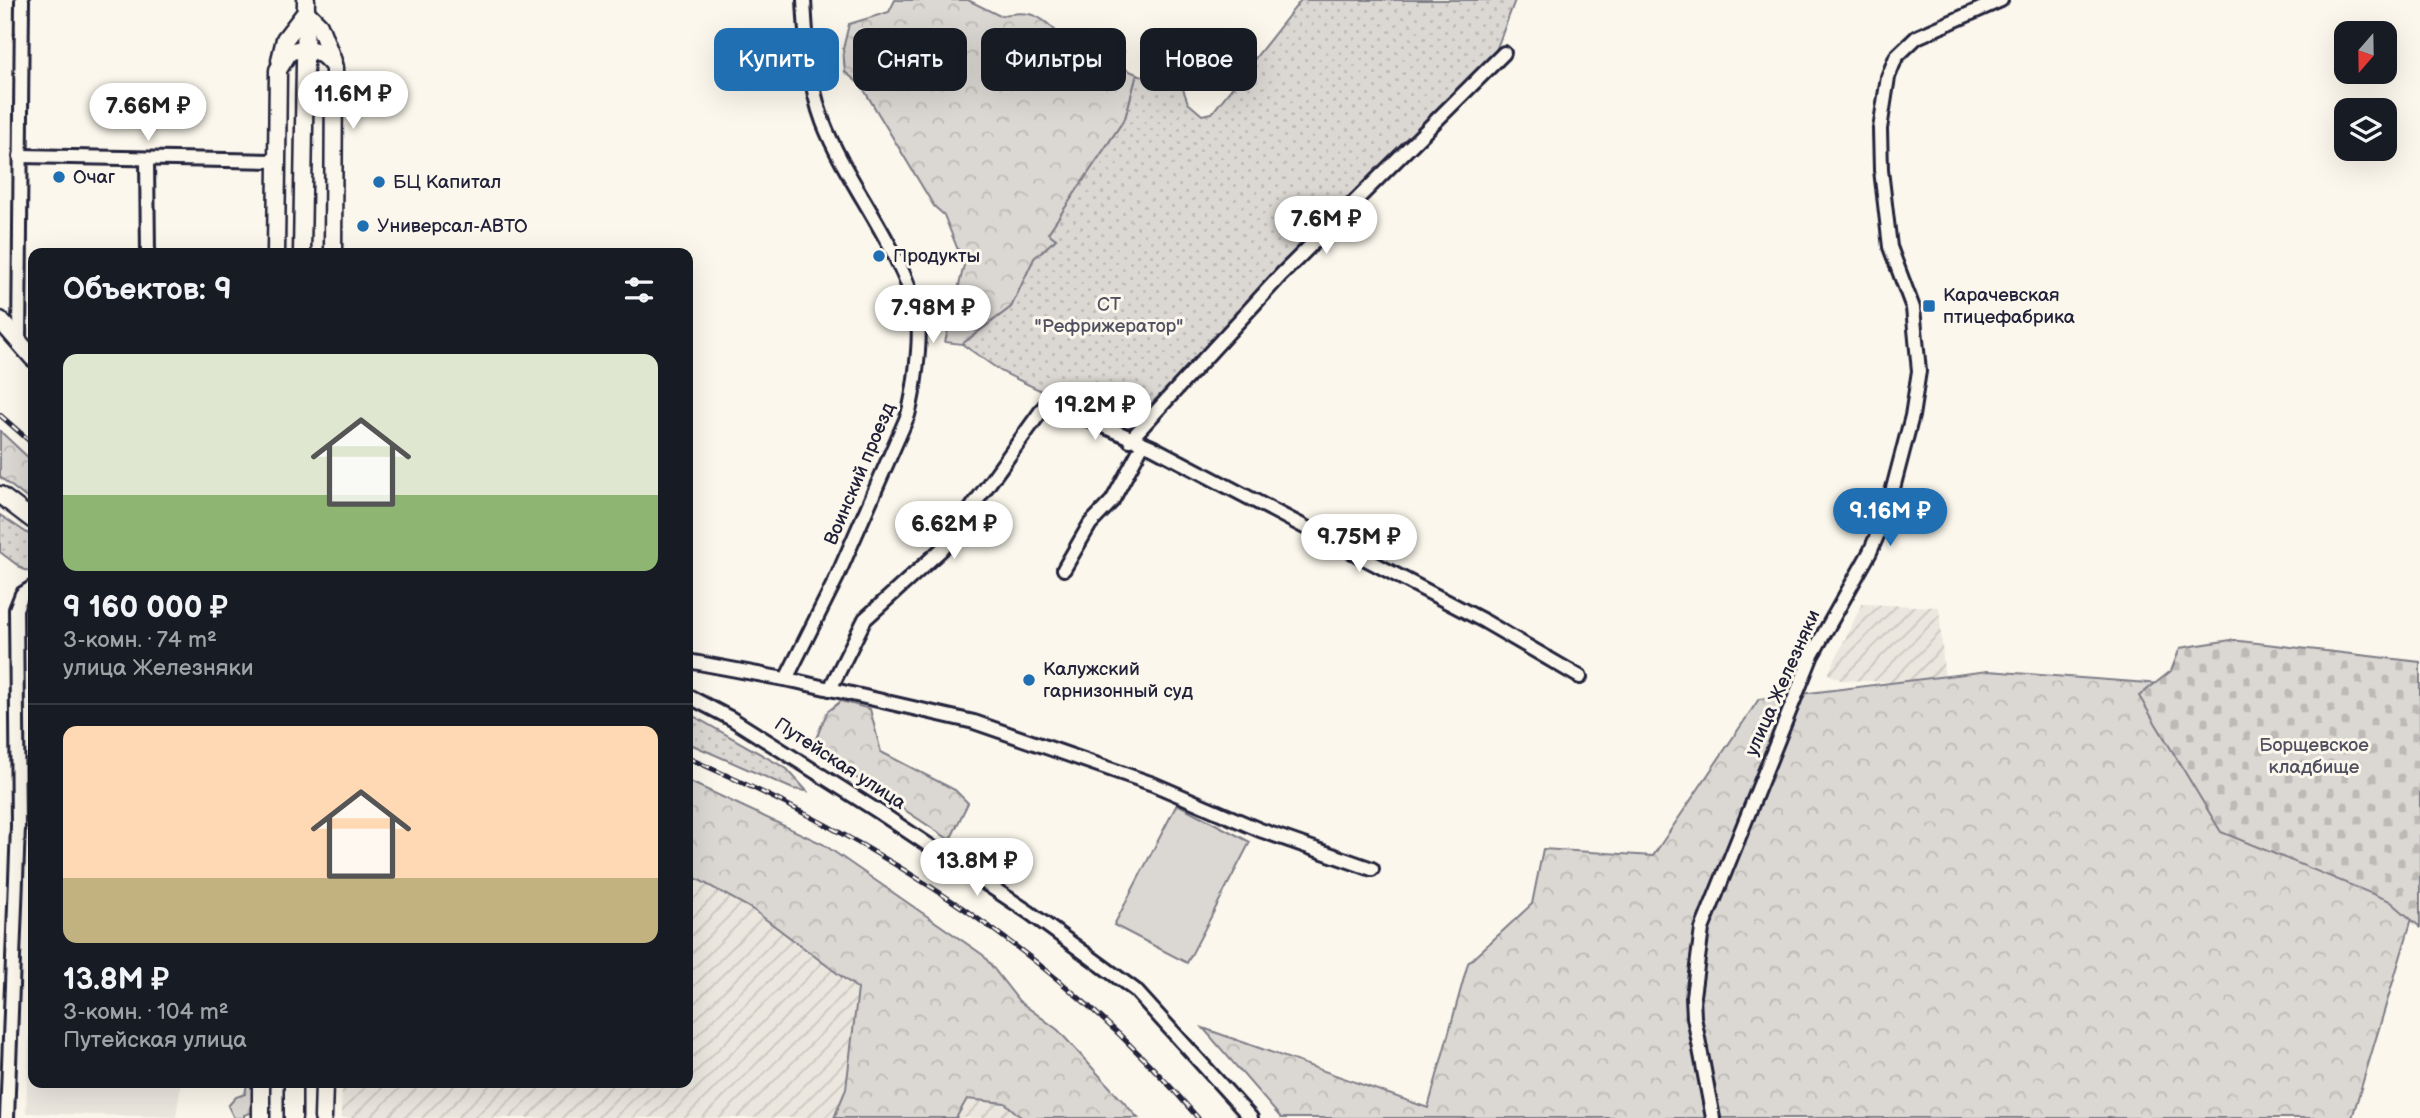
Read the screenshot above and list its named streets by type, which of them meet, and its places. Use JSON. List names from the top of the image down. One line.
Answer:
{"streets":{"street":["Воинский проезд","улица Железняки","Путейская улица"]},"parks":["СТ \"Рефрижератор\"","Борщевское кладбище"],"places":{"other":["Очаг","БЦ Капитал","Универсал-АВТО","Продукты","Калужский гарнизонный суд"],"transit":["Карачевская птицефабрика"]},"north":"bottom","page":{"chip":["Купить","Снять","Фильтры","Новое"],"price":["11.6M ₽","7.66M ₽","7.6M ₽","7.98M ₽","19.2M ₽","9.16M ₽","6.62M ₽","9.75M ₽","13.8M ₽"],"heading":"Объектов: 9","list":[{"name":"9 160 000 ₽","note":"3-комн. · 74 m² · улица Железняки"},{"name":"13.8M ₽","note":"3-комн. · 104 m² · Путейская улица"}]}}
